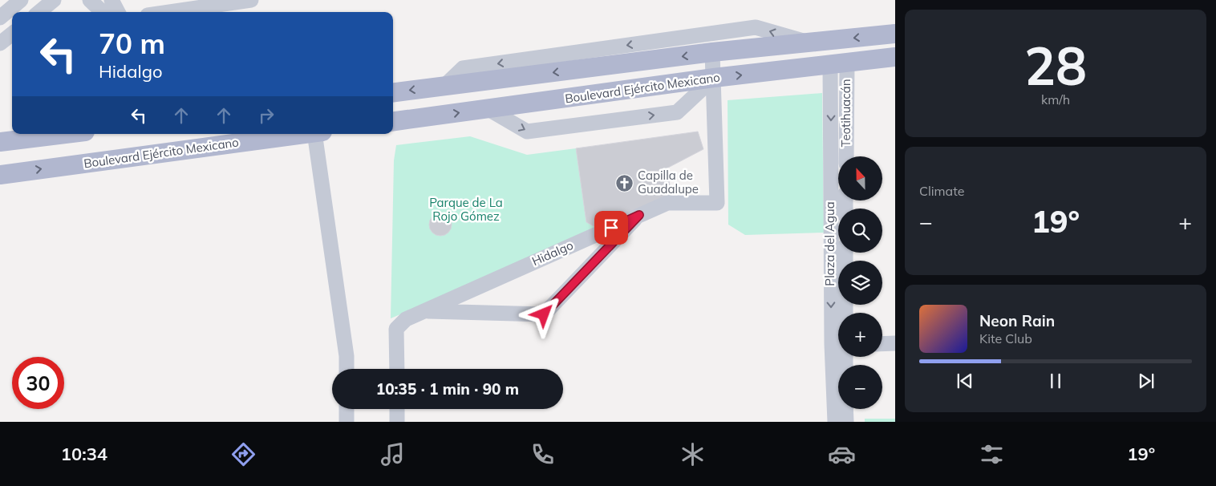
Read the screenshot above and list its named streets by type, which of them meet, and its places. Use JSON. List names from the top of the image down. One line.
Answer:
{"streets":{"main road":["Boulevard Ejército Mexicano"],"street":["Teotihuacán","Plaza del Agua","Hidalgo"]},"crossings":[["Boulevard Ejército Mexicano","Teotihuacán"],["Boulevard Ejército Mexicano","Plaza del Agua"],["Boulevard Ejército Mexicano","Hidalgo"],["Teotihuacán","Plaza del Agua"]],"one_way":["Plaza del Agua"],"parks":["Parque de La Rojo Gómez"],"places":{"church":["Capilla de Guadalupe"]},"north":"top","page":{"tile":[["28","km/h"],"Climate"],"turn":["70 m","Hidalgo"],"map_buttons":["+","−"],"heat":["−","19°","+"],"song":["Neon Rain","Kite Club"],"limit":"30","trip":"10:35 · 1 min · 90 m","tabs":["10:34","19°"]}}
